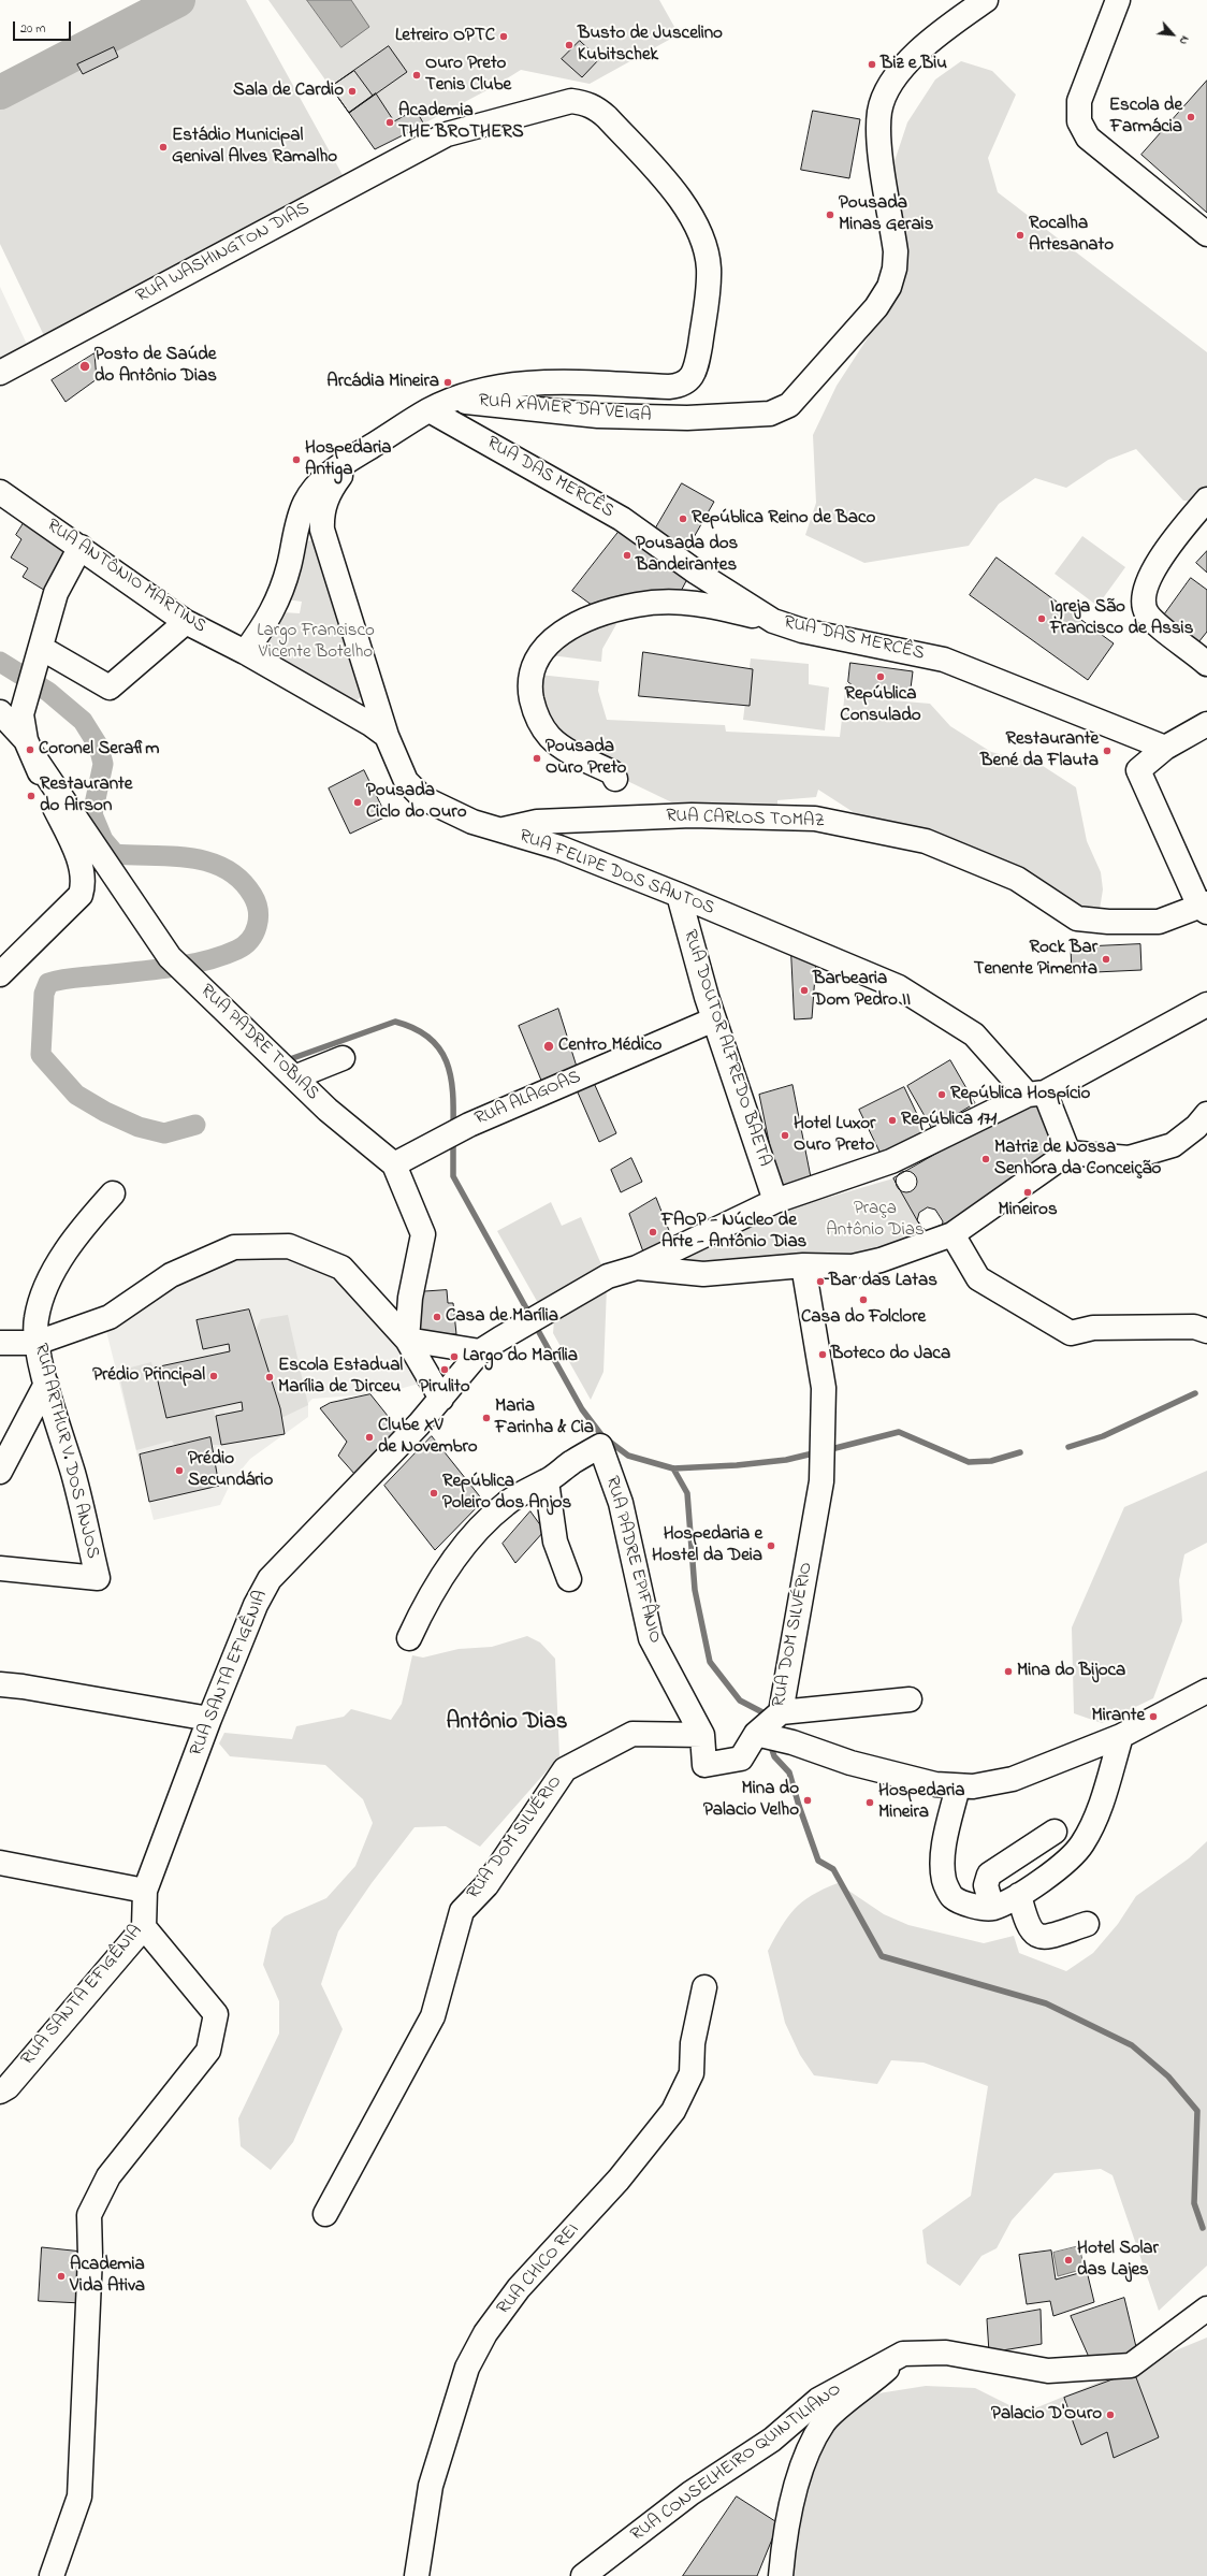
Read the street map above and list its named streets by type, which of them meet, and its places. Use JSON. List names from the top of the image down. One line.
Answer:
{"streets":{"street":["RUA WASHINGTON DIAS","RUA XAVIER DA VEIGA","RUA DAS MERCÊS","RUA ANTÔNIO MARTINS","RUA CARLOS TOMAZ","RUA FELIPE DOS SANTOS","RUA PADRE TOBIAS","RUA DOUTOR ALFREDO BAETA","RUA ALAGOAS","RUA ARTHUR V. DOS ANJOS","RUA PADRE EPIFÂNIO","RUA DOM SILVÉRIO","RUA SANTA EFIGÊNIA","RUA CHICO REI","RUA CONSELHEIRO QUINTILIANO"]},"crossings":[["RUA WASHINGTON DIAS","RUA XAVIER DA VEIGA"],["RUA XAVIER DA VEIGA","RUA DAS MERCÊS"],["RUA XAVIER DA VEIGA","RUA ANTÔNIO MARTINS"],["RUA XAVIER DA VEIGA","RUA FELIPE DOS SANTOS"],["RUA ANTÔNIO MARTINS","RUA FELIPE DOS SANTOS"],["RUA CARLOS TOMAZ","RUA FELIPE DOS SANTOS"],["RUA FELIPE DOS SANTOS","RUA DOUTOR ALFREDO BAETA"],["RUA PADRE TOBIAS","RUA ALAGOAS"],["RUA DOUTOR ALFREDO BAETA","RUA ALAGOAS"],["RUA PADRE EPIFÂNIO","RUA DOM SILVÉRIO"]],"districts":["Antônio Dias"],"parks":["Largo Francisco Vicente Botelho","Praça Antônio Dias"],"places":["Letreiro OPTC","Busto de Juscelino Kubitschek","Biz e Biu","Ouro Preto Tenis Clube","Sala de Cardio","Escola de Farmácia","Academia THE BROTHERS","Estádio Municipal Genival Alves Ramalho","Pousada Minas Gerais","Rocalha Artesanato","Posto de Saúde do Antônio Dias","Arcádia Mineira","Hospedaria Antiga","República Reino de Baco","Pousada dos Bandeirantes","Igreja São Francisco de Assis","República Consulado","Coronel Serafim","Restaurante Bené da Flauta","Pousada Ouro Preto","Restaurante do Airson","Pousada Ciclo do Ouro","Rock Bar Tenente Pimenta","Barbearia Dom Pedro II","Centro Médico","República Hospício","República 171","Hotel Luxor Ouro Preto","Matriz de Nossa Senhora da Conceição","Mineiros","FAOP - Núcleo de Arte - Antônio Dias","Bar das Latas","Casa do Folclore","Casa de Marília","Boteco do Jaca","Largo do Marília","Pirulito","Prédio Principal","Escola Estadual Marília de Dirceu","Maria Farinha & Cia","Clube XV de Novembro","Prédio Secundário","República Poleiro dos Anjos","Hospedaria e Hostel da Deia","Mina do Bijoca","Mirante","Mina do Palacio Velho","Hospedaria Mineira","Hotel Solar das Lajes","Academia Vida Ativa","Palacio D'Ouro"],"scale_bar":"20 m","north":"bottom right"}
